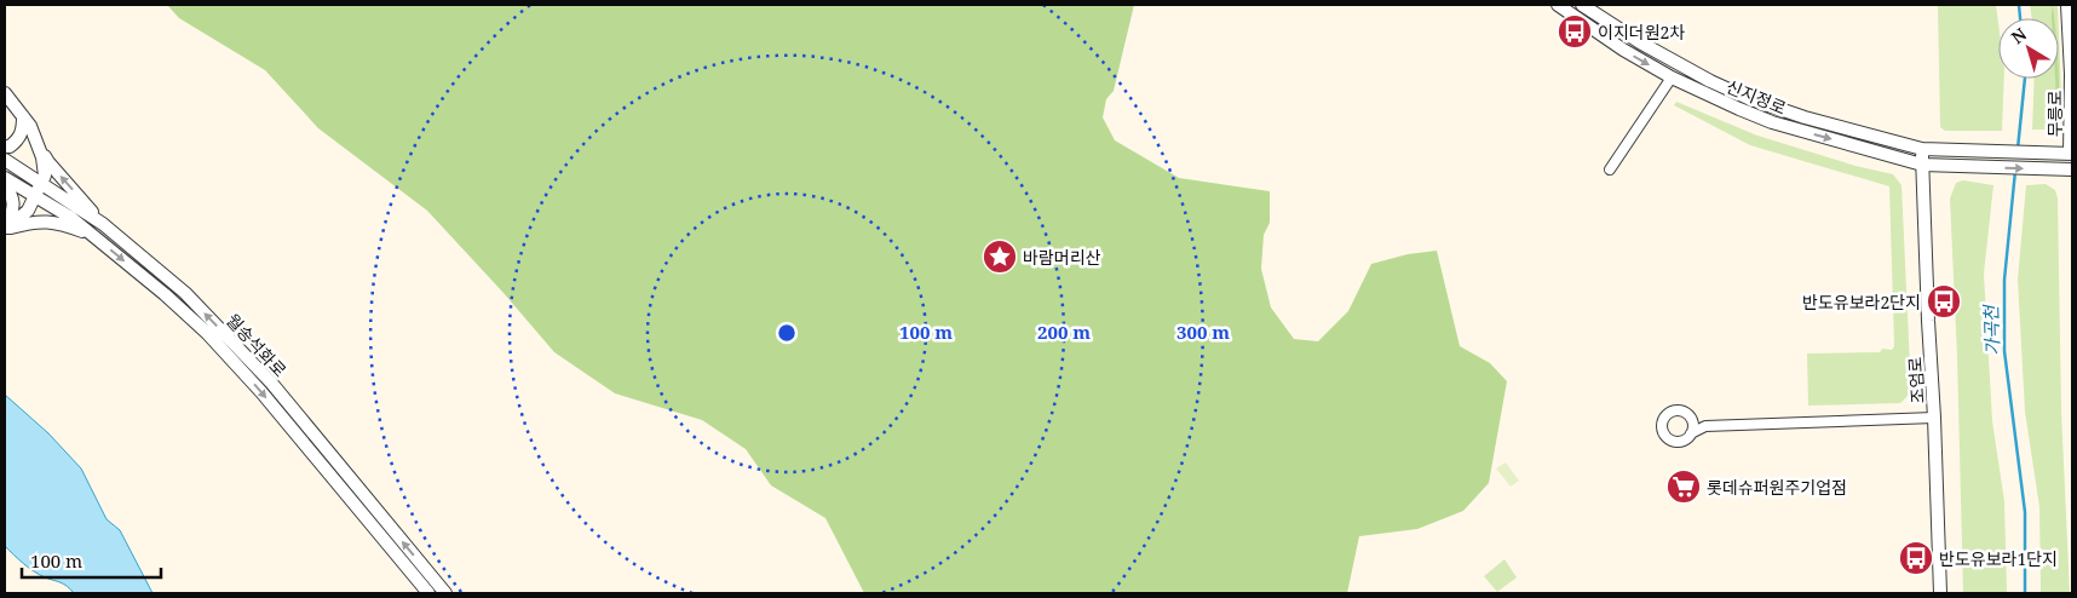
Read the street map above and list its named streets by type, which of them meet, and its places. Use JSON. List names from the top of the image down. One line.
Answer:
{"streets":{"street":["신지정로","무릉로","월송석화로","조엄로"]},"crossings":[["신지정로","무릉로"],["신지정로","조엄로"]],"water":["가곡천"],"places":{"bus stop":["이지더원2차","반도유보라2단지","반도유보라1단지"],"place":["바람머리산"],"supermarket":["롯데슈퍼원주기업점"]},"scale_bar":"100 m","north":"top left","rings":["100 m","200 m","300 m"]}
